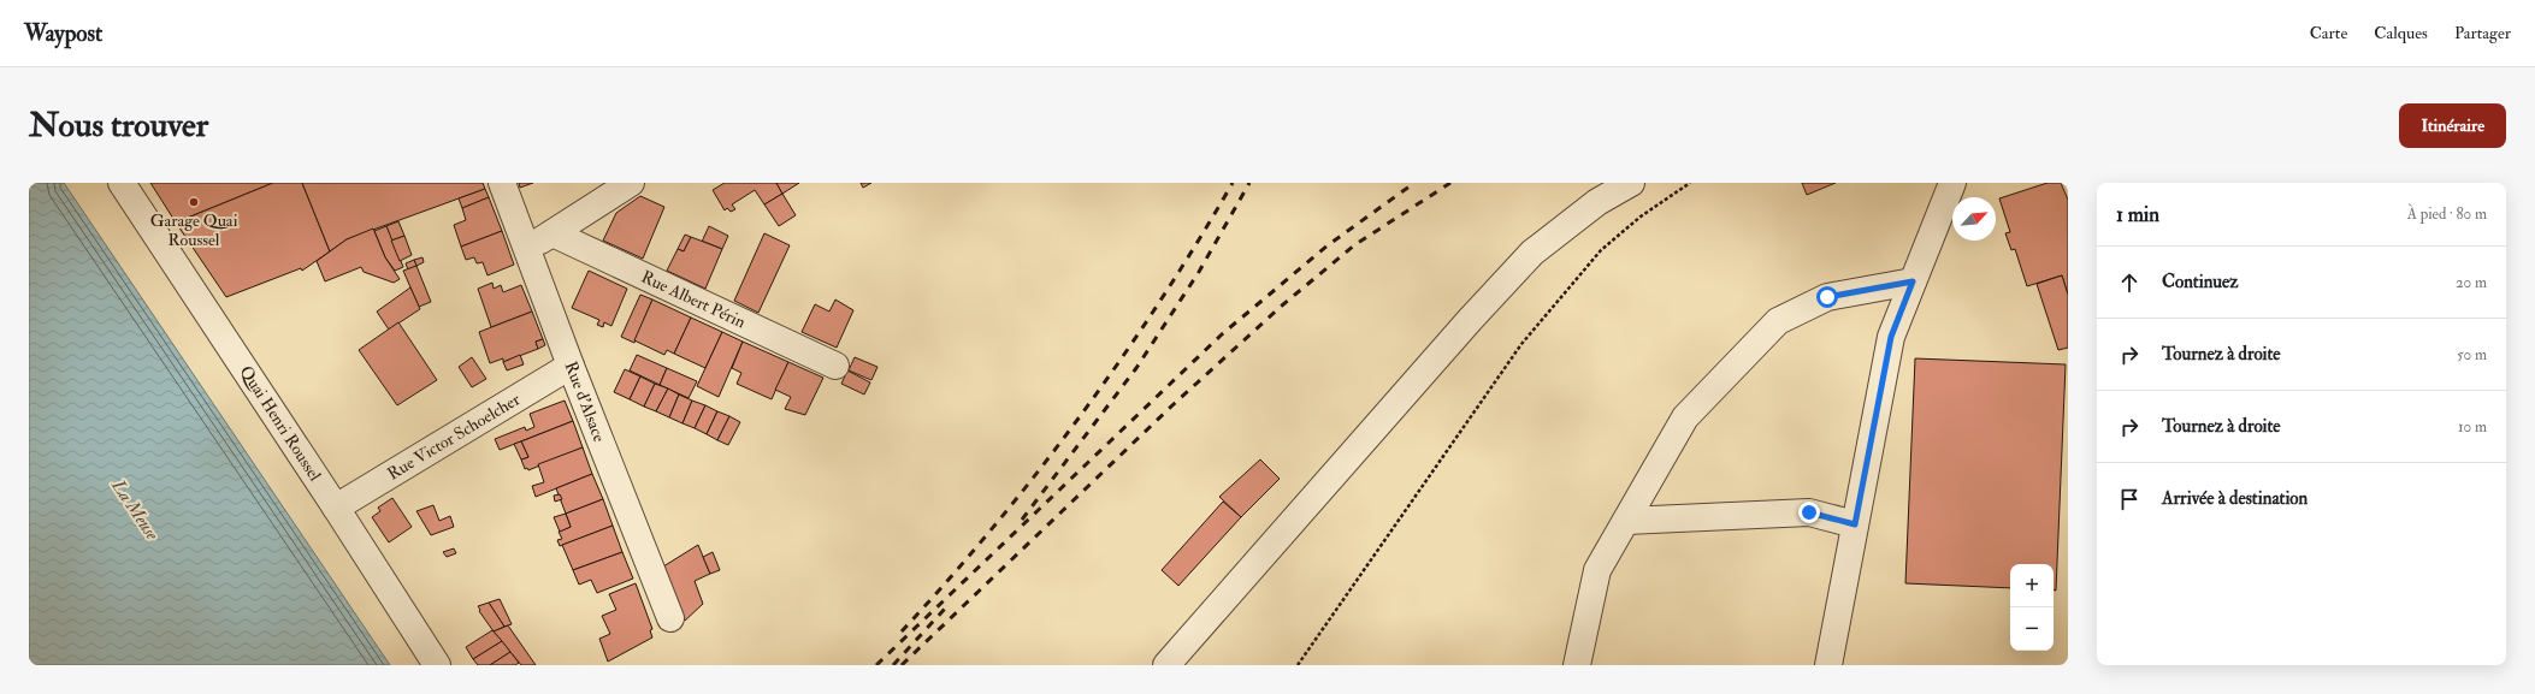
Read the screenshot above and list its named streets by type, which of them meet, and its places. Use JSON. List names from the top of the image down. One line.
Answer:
{"streets":{"street":["Rue Albert Périn","Rue d'Alsace","Quai Henri Roussel","Rue Victor Schoelcher"]},"crossings":[["Rue d'Alsace","Rue Victor Schoelcher"],["Quai Henri Roussel","Rue Victor Schoelcher"]],"water":["La Meuse"],"places":["Garage Quai Roussel"],"north":"top right","page":{"header":"Waypost","nav":["Carte","Calques","Partager"],"buttons":"Itinéraire","title":"Nous trouver","heading":["1 min","À pied · 80 m"],"list":[["Continuez","20 m"],["Tournez à droite","50 m"],["Tournez à droite","10 m"],"Arrivée à destination"],"map_buttons":["+","−"]}}
